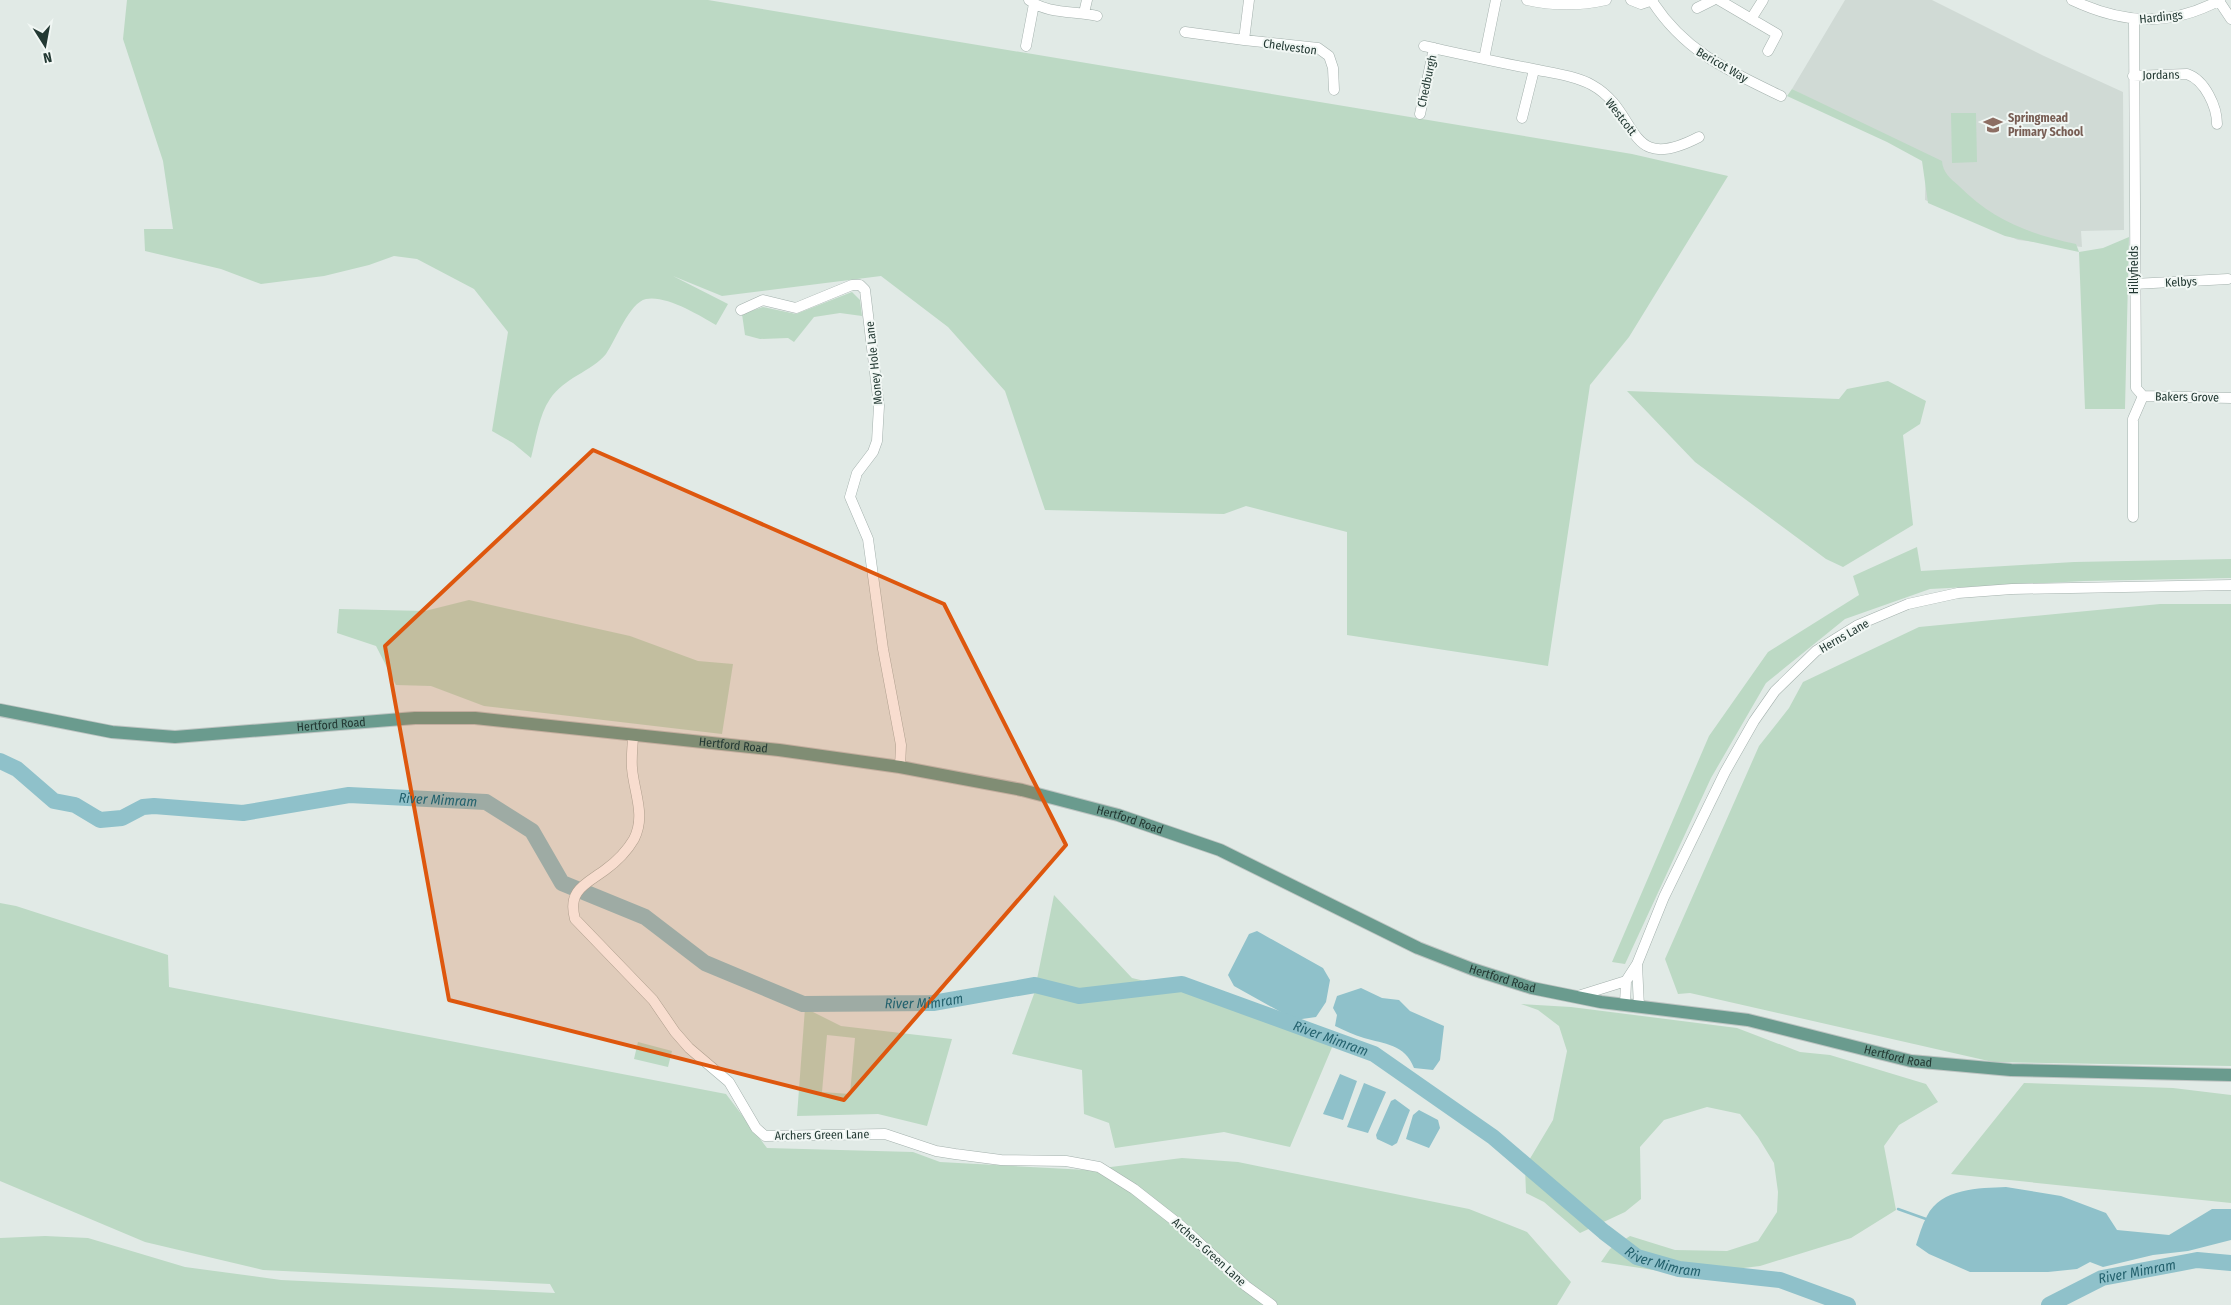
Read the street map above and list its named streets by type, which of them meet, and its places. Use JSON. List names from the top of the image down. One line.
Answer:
{"streets":{"main road":["Hertford Road"],"street":["Hardings","Chelveston","Bericot Way","Jordans","Chedburgh","Westcott","Hillyfields","Kelbys","Money Hole Lane","Bakers Grove","Herns Lane","Archers Green Lane"]},"crossings":[["Hardings","Hillyfields"],["Jordans","Hillyfields"],["Chedburgh","Westcott"],["Hillyfields","Kelbys"],["Hillyfields","Bakers Grove"],["Money Hole Lane","Hertford Road"],["Herns Lane","Hertford Road"],["Hertford Road","Archers Green Lane"]],"water":["River Mimram"],"places":{"school or university":["Springmead Primary School"]},"north":"bottom"}
